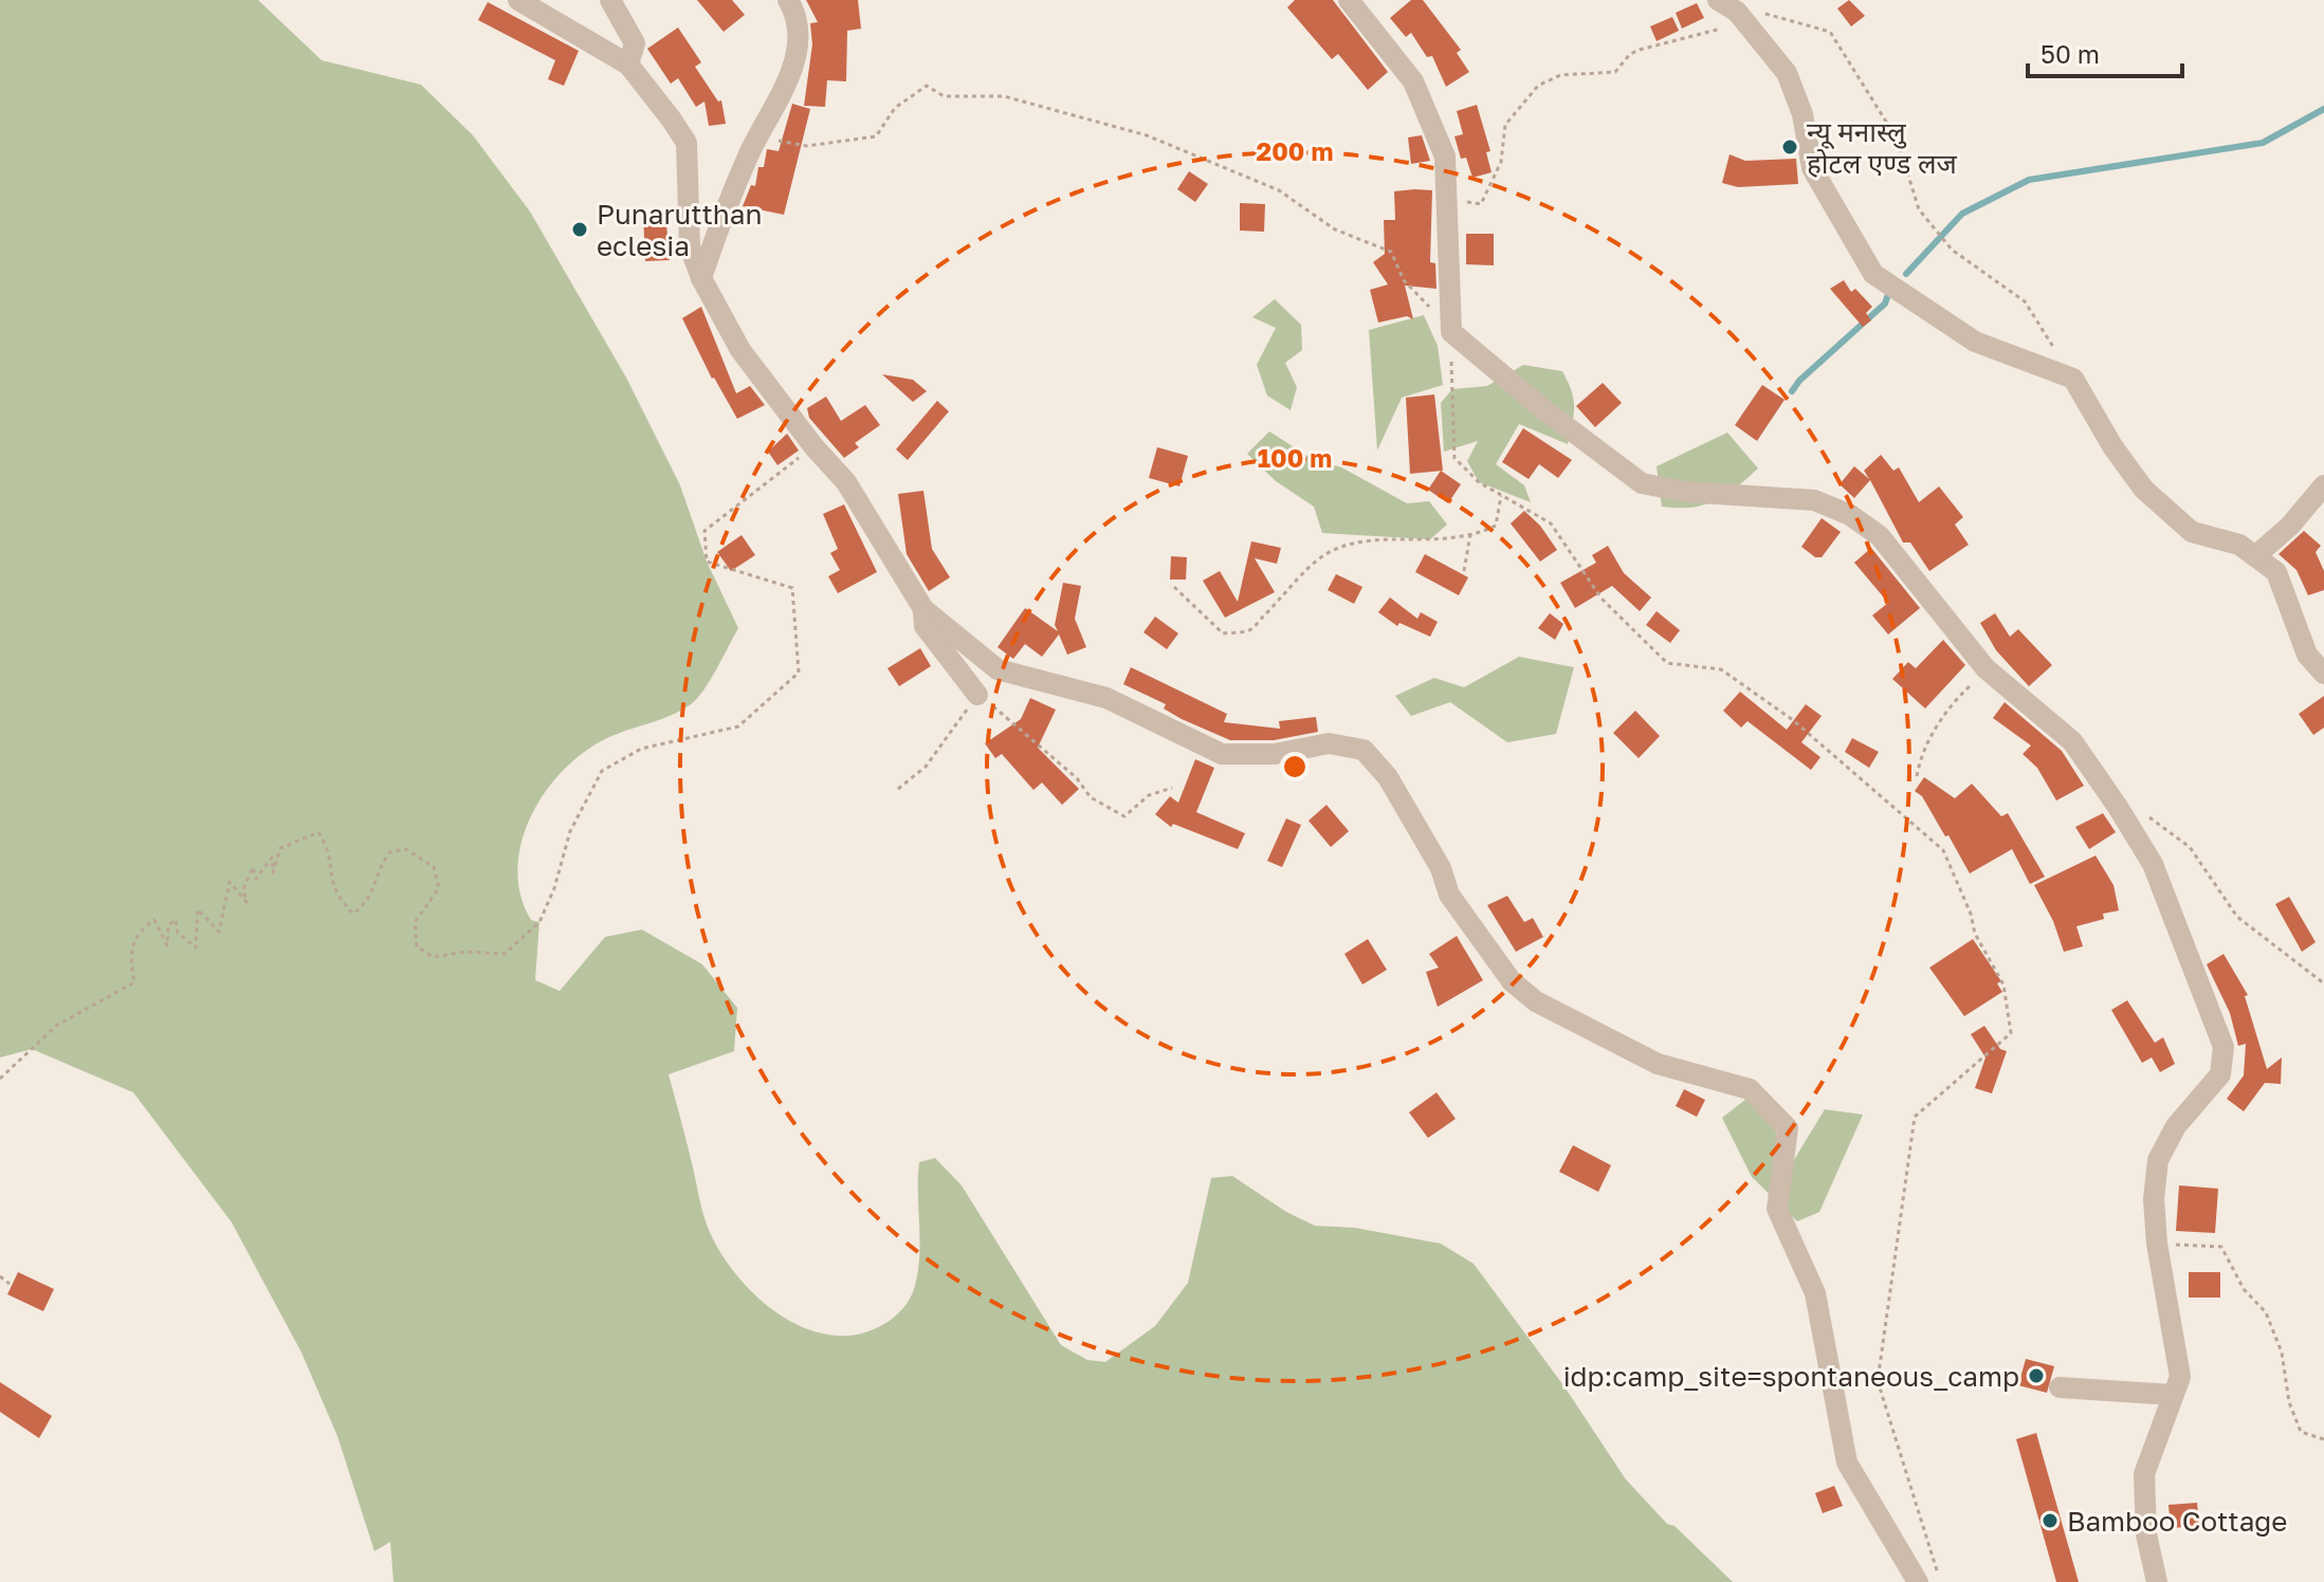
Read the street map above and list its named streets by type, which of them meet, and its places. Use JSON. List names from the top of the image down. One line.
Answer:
{"places":["न्यू मनास्लु होटल एण्ड लज","Punarutthan eclesia","idp:camp_site=spontaneous_camp","Bamboo Cottage"],"scale_bar":"50 m","rings":["200 m","100 m"]}
